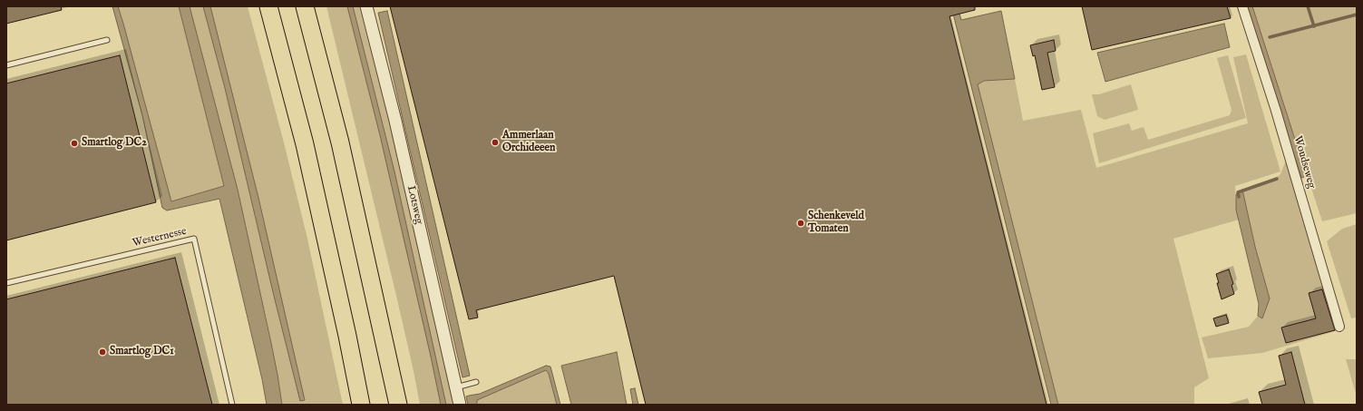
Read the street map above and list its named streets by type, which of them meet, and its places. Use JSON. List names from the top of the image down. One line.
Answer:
{"streets":{"street":["Woudseweg","Lotsweg"],"lane":["Westernesse"]},"places":["Ammerlaan Orchideeen","Smartlog DC2","Schenkeveld Tomaten","Smartlog DC1"]}
